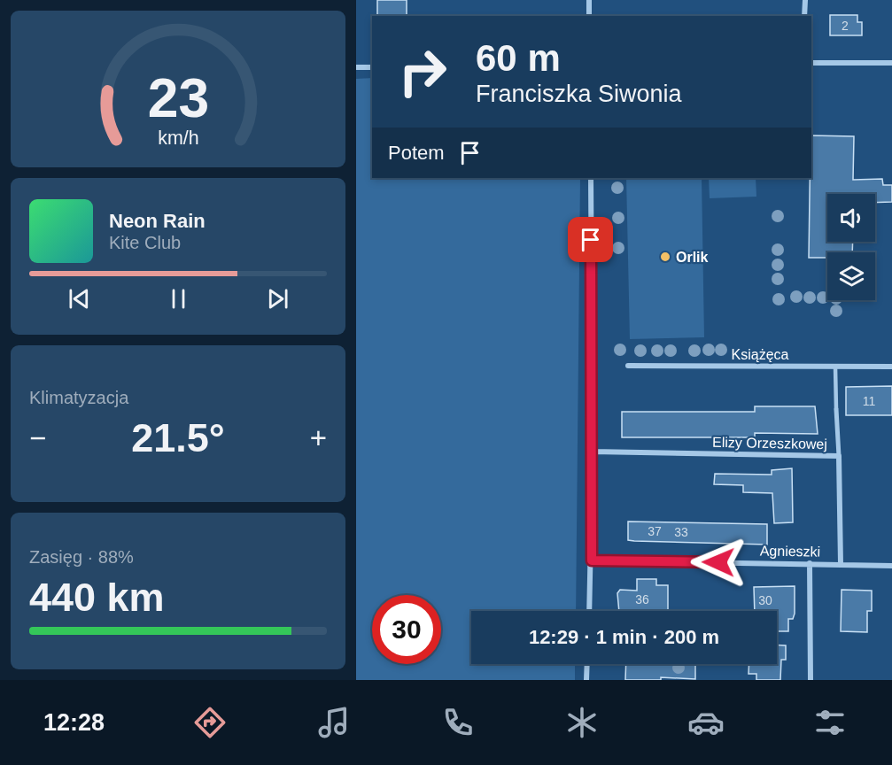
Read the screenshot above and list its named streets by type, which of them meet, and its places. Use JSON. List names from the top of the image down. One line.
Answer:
{"streets":{"street":["Książęca","Elizy Orzeszkowej","Agnieszki"]},"crossings":[["Elizy Orzeszkowej","Agnieszki"]],"places":["Orlik"],"house_numbers":["2","11","37","33","36","30"],"page":{"turn":["60 m","Franciszka Siwonia"],"then":"Potem","song":["Neon Rain","Kite Club"],"tile":["Klimatyzacja",["Zasięg · 88%","440 km"]],"heat":["−","21.5°","+"],"limit":"30","trip":"12:29 · 1 min · 200 m","tabs":"12:28","gauge":["23","km/h"]}}
